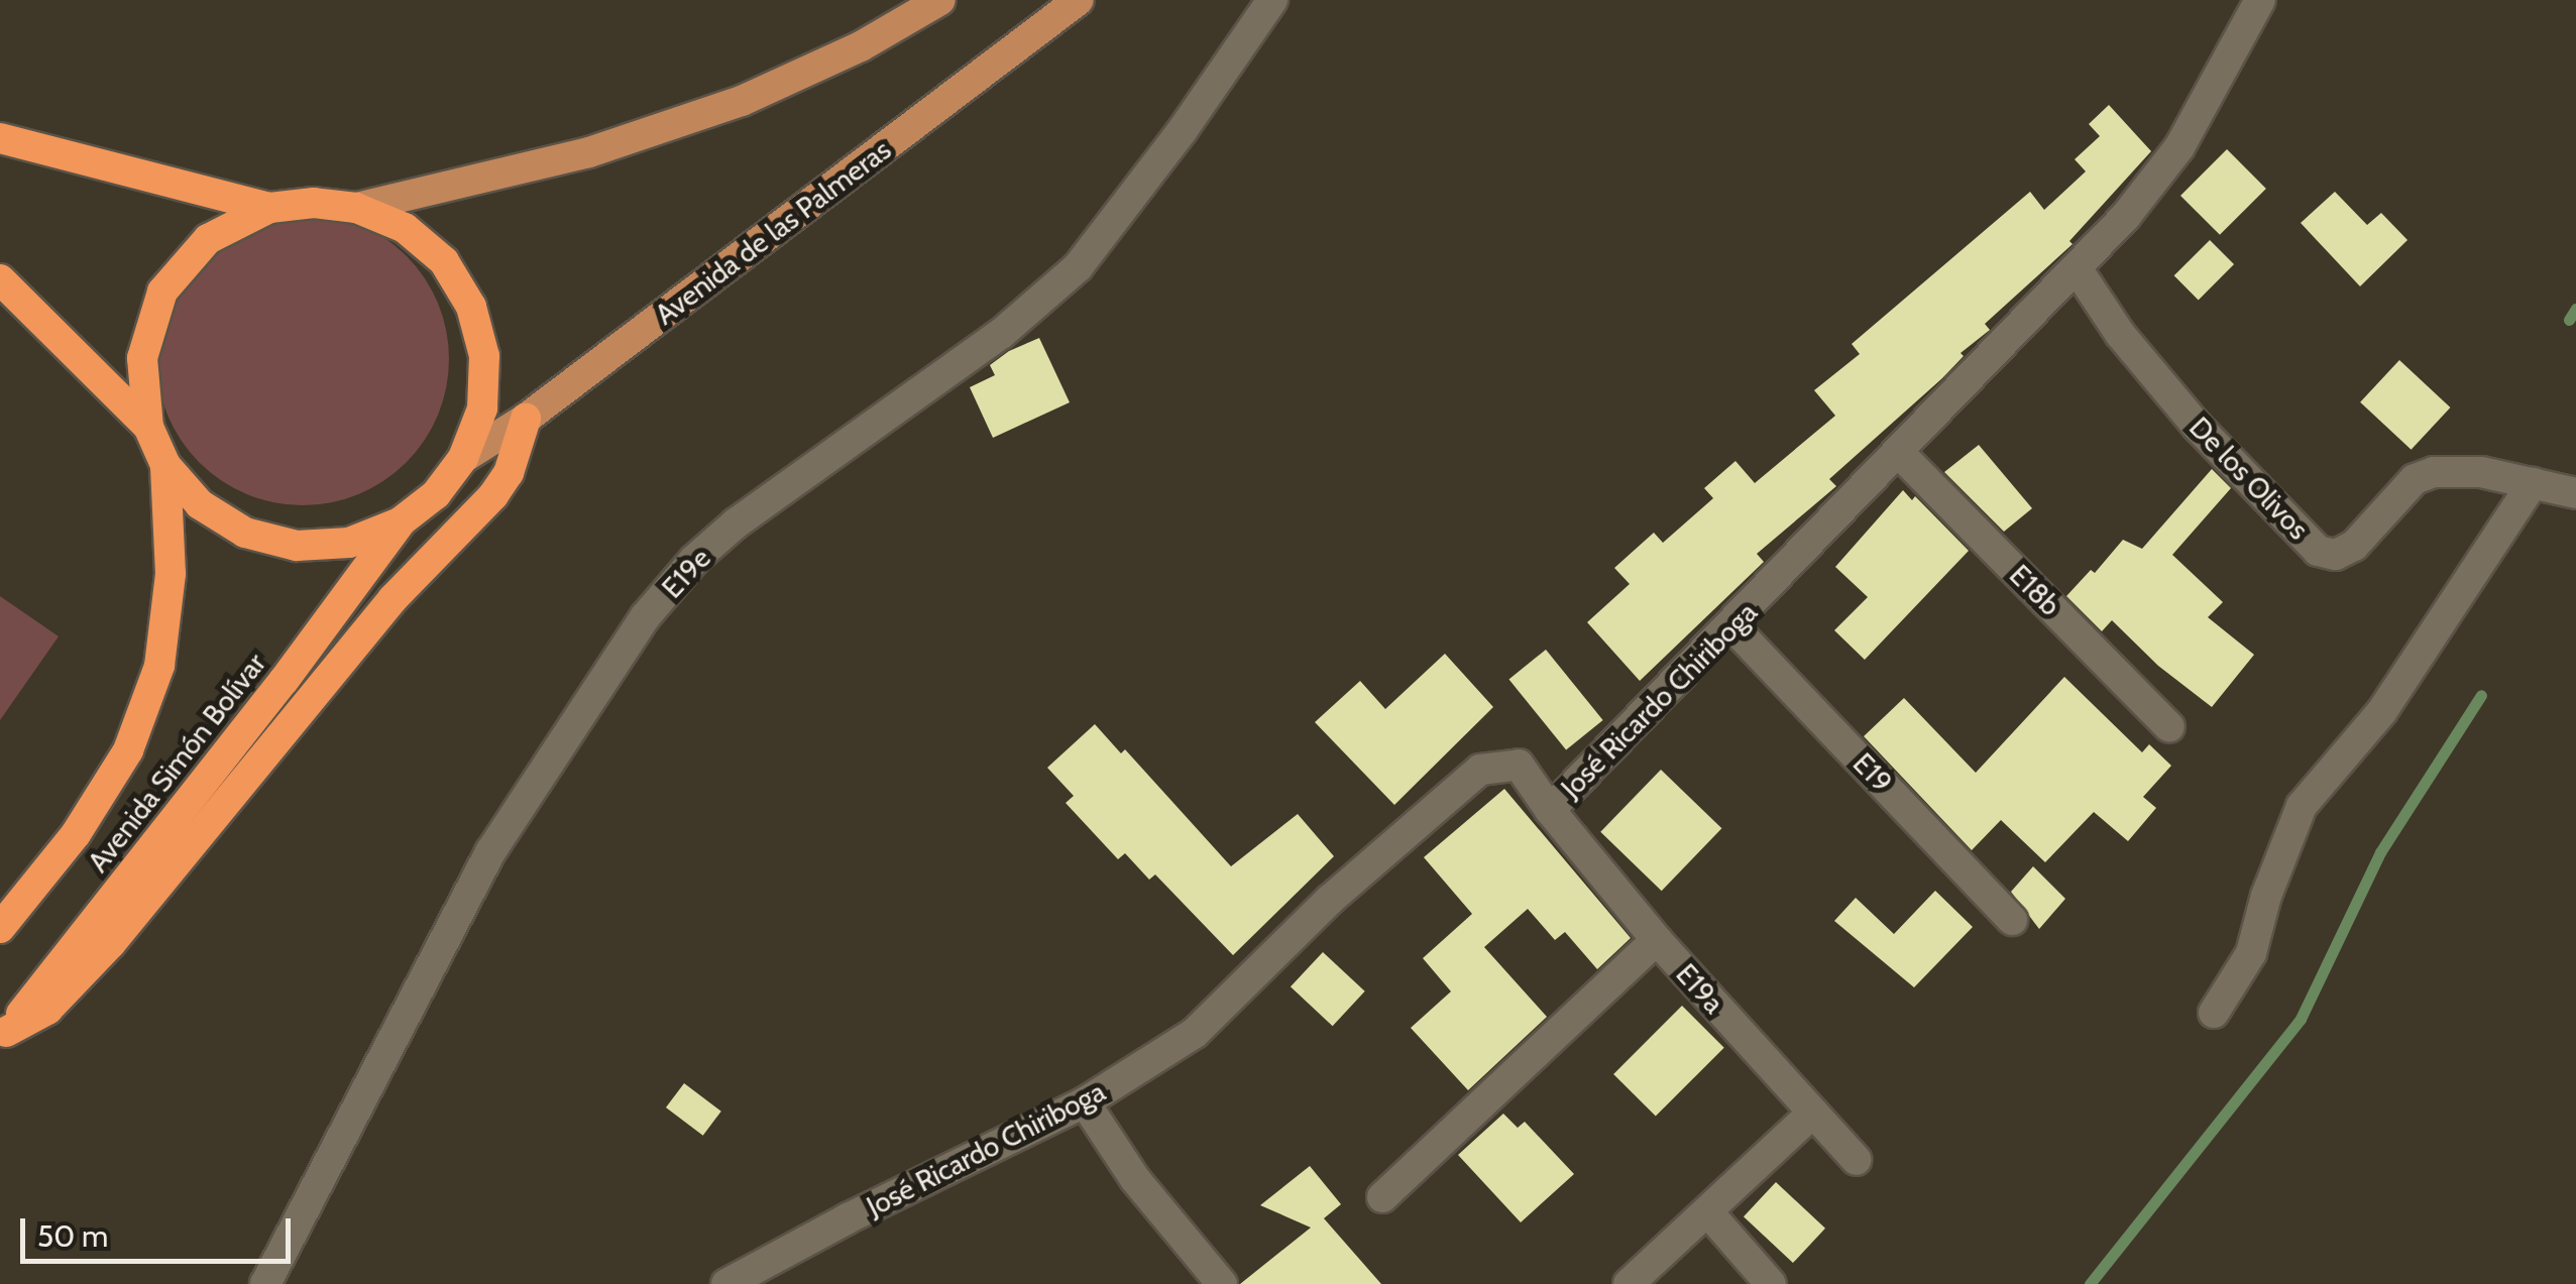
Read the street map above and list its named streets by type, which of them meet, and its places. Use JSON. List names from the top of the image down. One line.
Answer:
{"streets":{"highway":["Avenida Simón Bolívar"],"main road":["Avenida de las Palmeras"],"street":["De los Olivos","E19e","E18b","José Ricardo Chiriboga","E19","E19a"]},"crossings":[["Avenida de las Palmeras","Avenida Simón Bolívar"],["De los Olivos","José Ricardo Chiriboga"],["E18b","José Ricardo Chiriboga"],["José Ricardo Chiriboga","E19"],["José Ricardo Chiriboga","E19a"]],"scale_bar":"50 m"}
